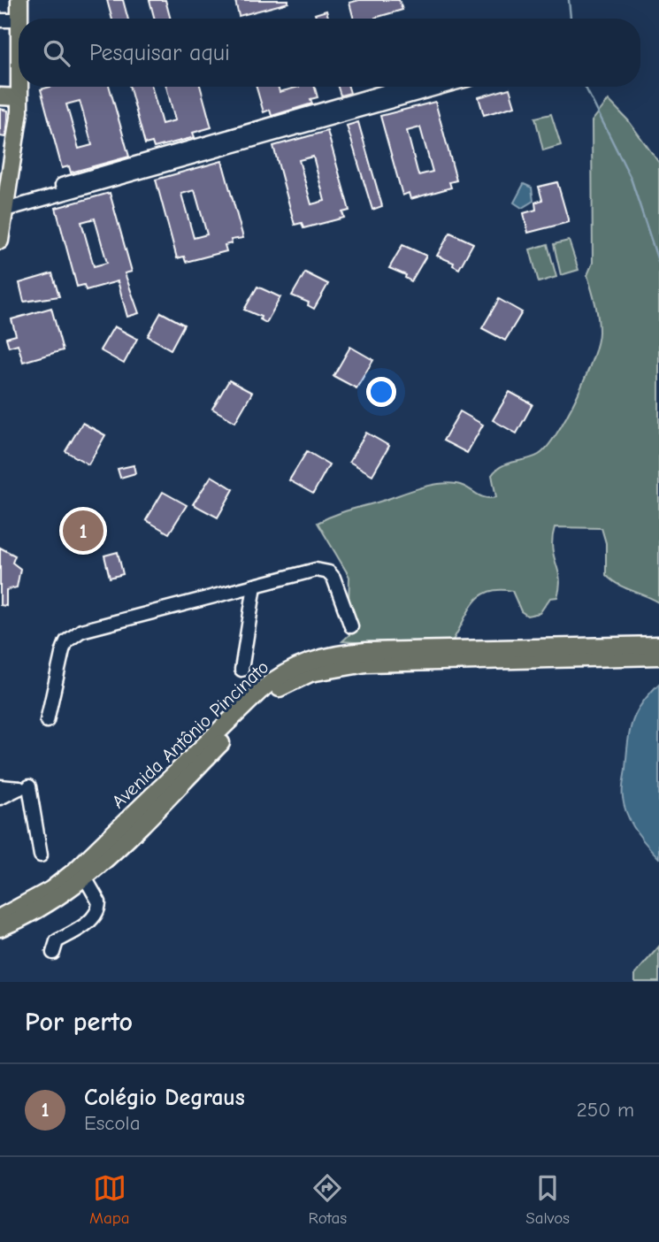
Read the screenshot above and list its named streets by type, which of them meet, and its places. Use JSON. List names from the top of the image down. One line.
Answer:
{"streets":{"main road":["Avenida Antônio Pincinato"]},"page":{"search":"Pesquisar aqui","pins":"1","heading":"Por perto","list":[{"mark":"1","name":"Colégio Degraus","note":"Escola","value":"250 m"}],"nav":["Mapa","Rotas","Salvos"]}}
